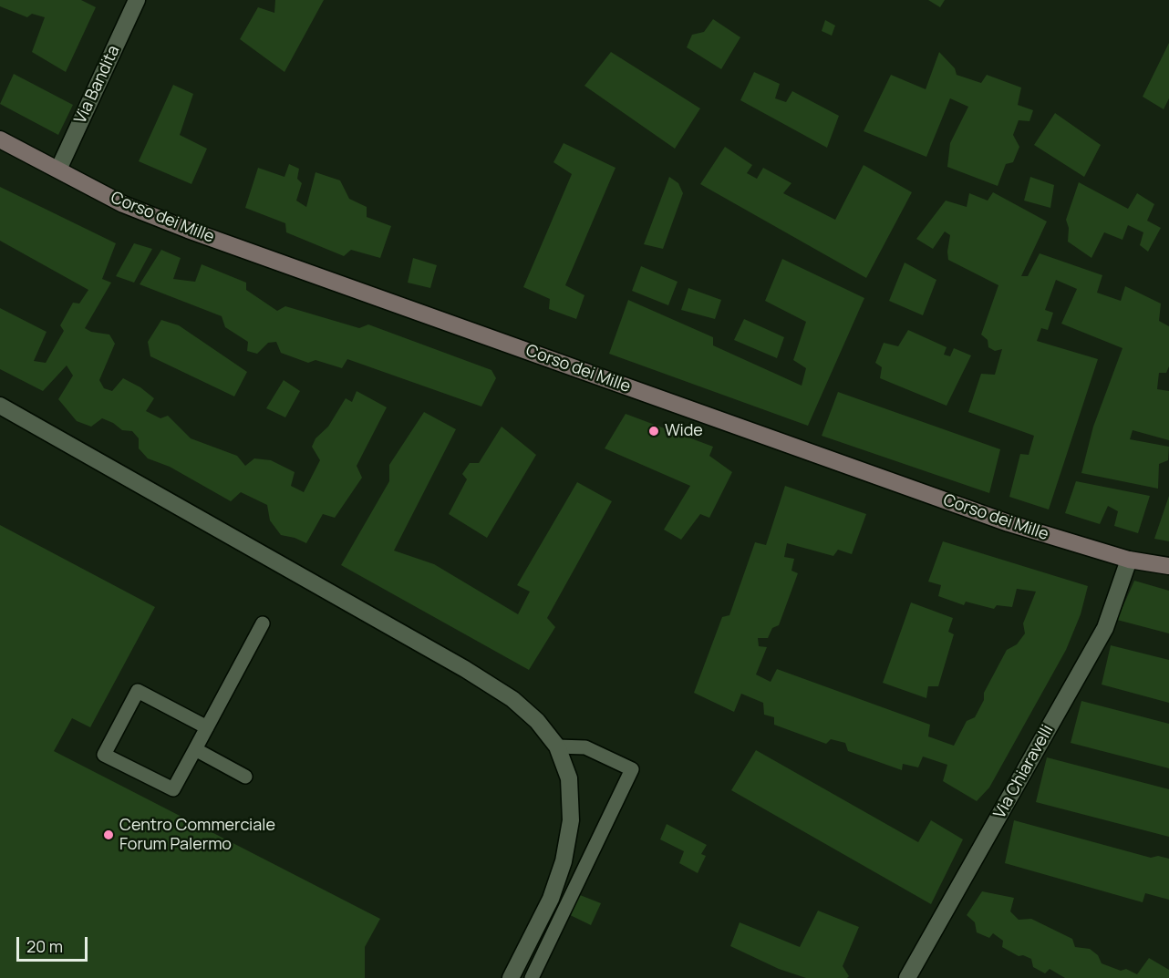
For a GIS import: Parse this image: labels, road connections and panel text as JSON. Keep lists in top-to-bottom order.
{
  "streets": {
    "street": ["Via Bandita", "Corso dei Mille", "Via Chiaravelli"]
  },
  "crossings": [
    ["Via Bandita", "Corso dei Mille"],
    ["Corso dei Mille", "Via Chiaravelli"]
  ],
  "places": ["Wide", "Centro Commerciale Forum Palermo"],
  "scale_bar": "20 m"
}
